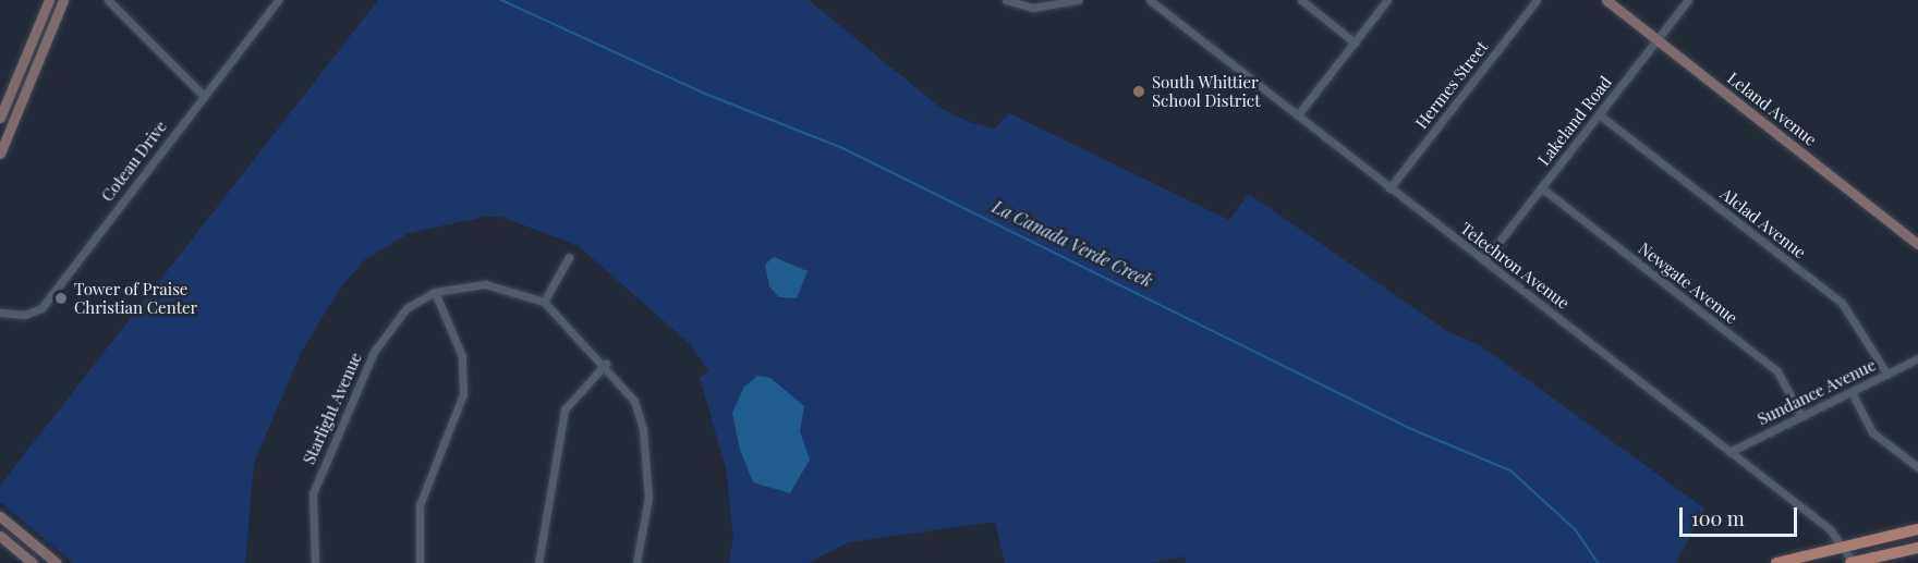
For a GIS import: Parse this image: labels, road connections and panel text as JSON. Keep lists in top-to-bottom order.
{
  "streets": {
    "main road": ["Leland Avenue"],
    "street": [
      "Hermes Street",
      "Lakeland Road",
      "Coteau Drive",
      "Alclad Avenue",
      "Telechron Avenue",
      "Newgate Avenue",
      "Sundance Avenue",
      "Starlight Avenue"
    ]
  },
  "crossings": [
    ["Hermes Street", "Telechron Avenue"],
    ["Leland Avenue", "Lakeland Road"],
    ["Lakeland Road", "Alclad Avenue"],
    ["Lakeland Road", "Telechron Avenue"],
    ["Lakeland Road", "Newgate Avenue"],
    ["Alclad Avenue", "Sundance Avenue"],
    ["Telechron Avenue", "Sundance Avenue"],
    ["Newgate Avenue", "Sundance Avenue"]
  ],
  "water": ["La Canada Verde Creek"],
  "places": ["South Whittier School District", "Tower of Praise Christian Center"],
  "scale_bar": "100 m"
}
